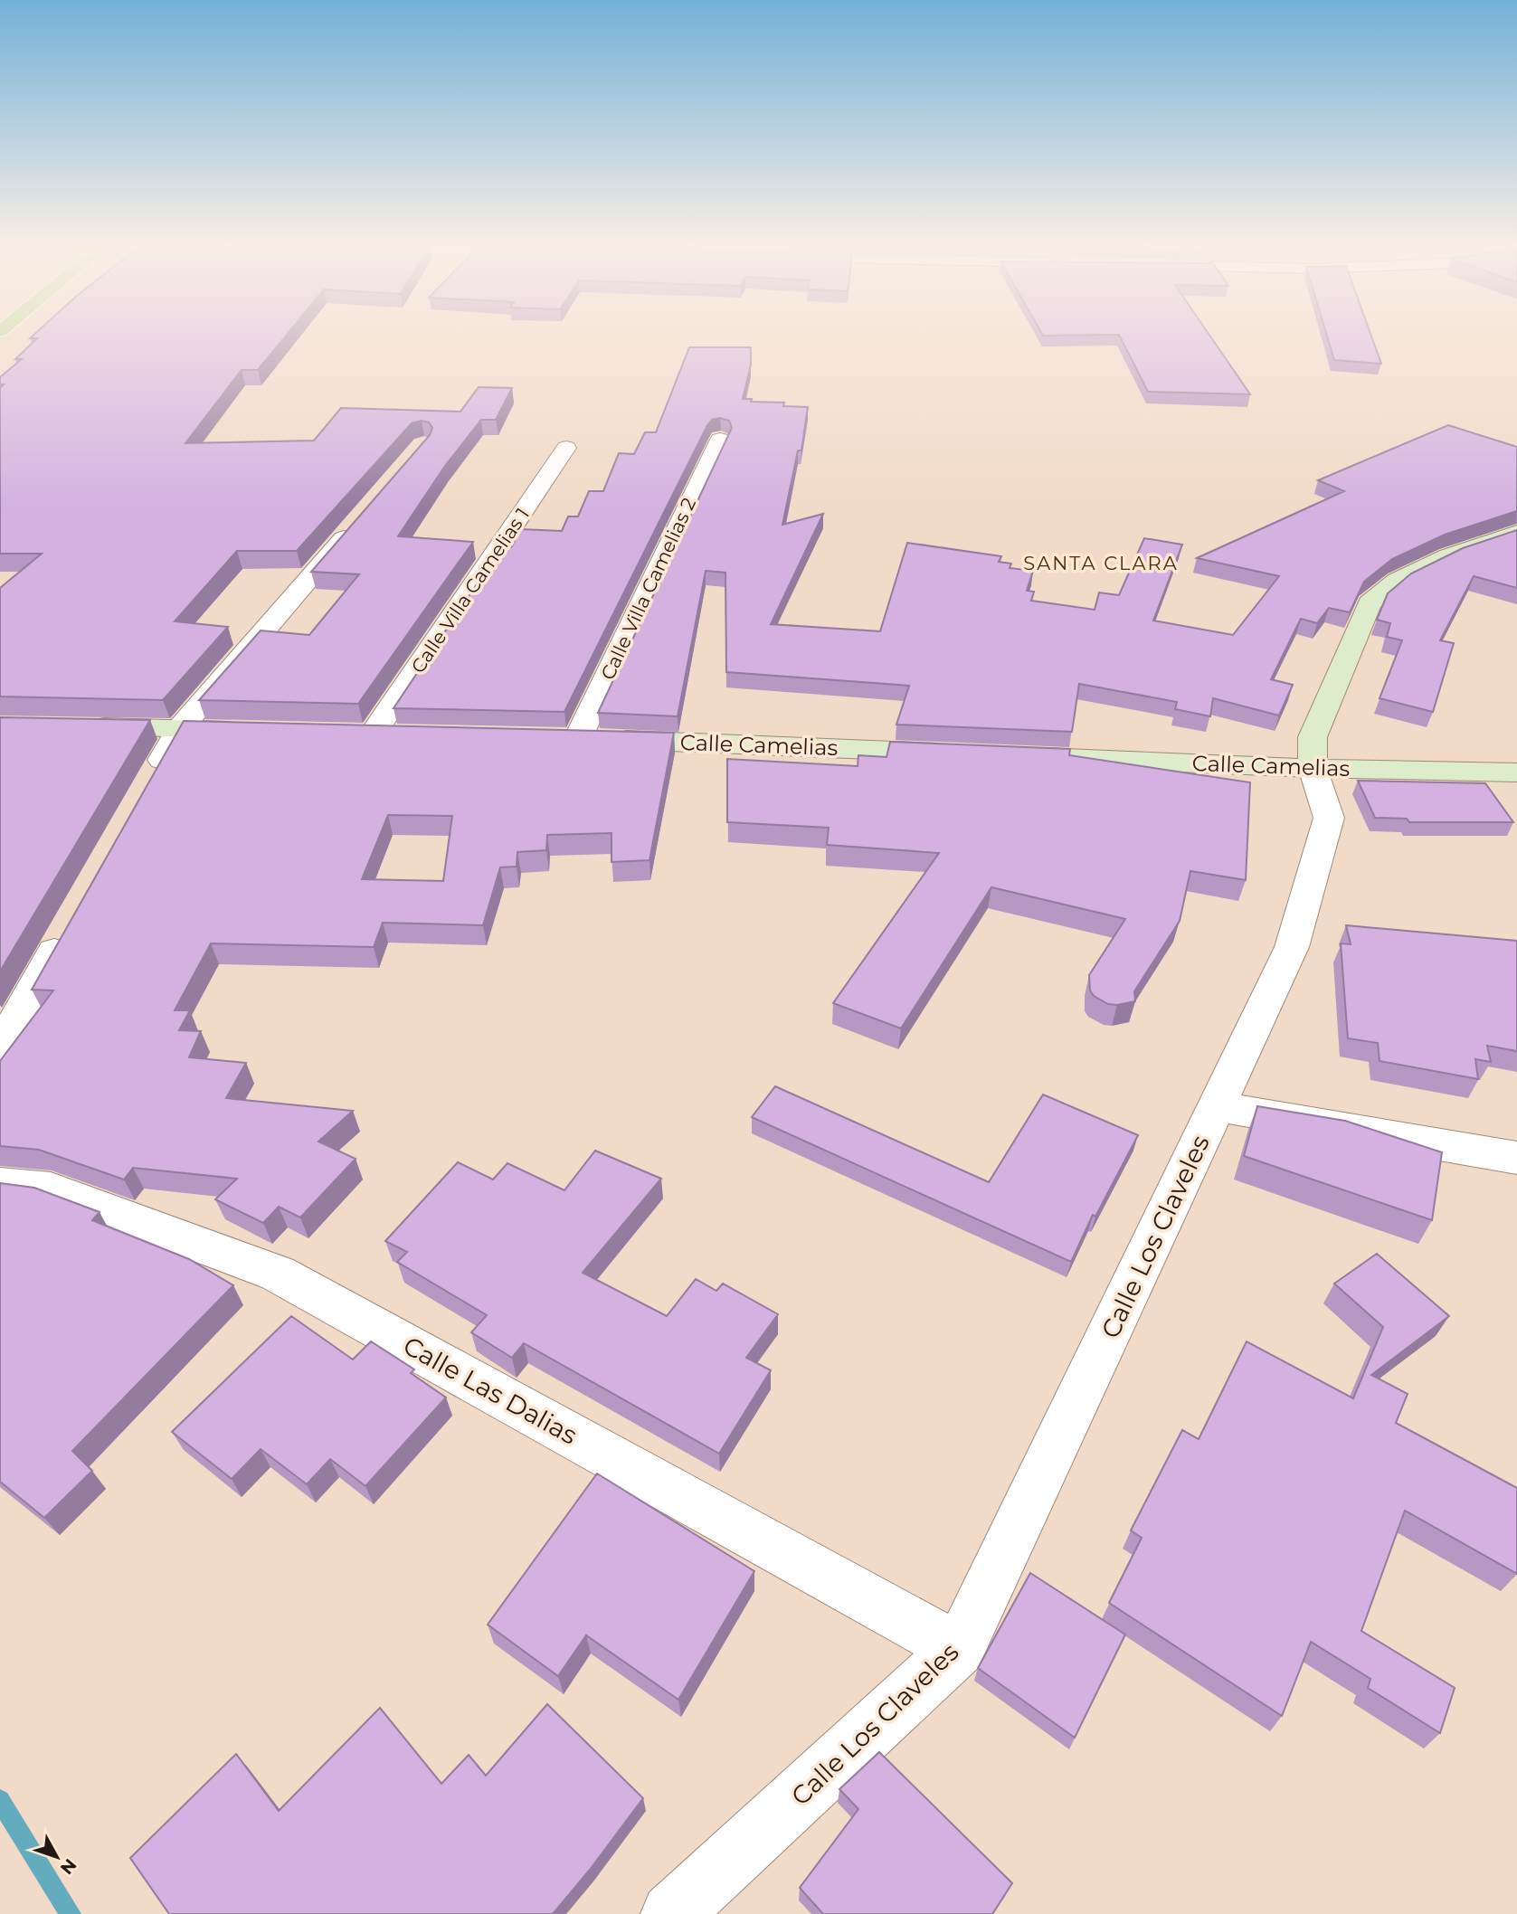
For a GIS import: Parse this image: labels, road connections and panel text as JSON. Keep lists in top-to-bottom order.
{
  "streets": {
    "street": [
      "Calle Villa Camelias 2",
      "Calle Villa Camelias 1",
      "Calle Camelias",
      "Calle Los Claveles",
      "Calle Las Dalias"
    ]
  },
  "crossings": [
    ["Calle Villa Camelias 2", "Calle Camelias"],
    ["Calle Camelias", "Calle Los Claveles"],
    ["Calle Los Claveles", "Calle Las Dalias"]
  ],
  "districts": ["SANTA CLARA"],
  "north": "bottom right"
}
